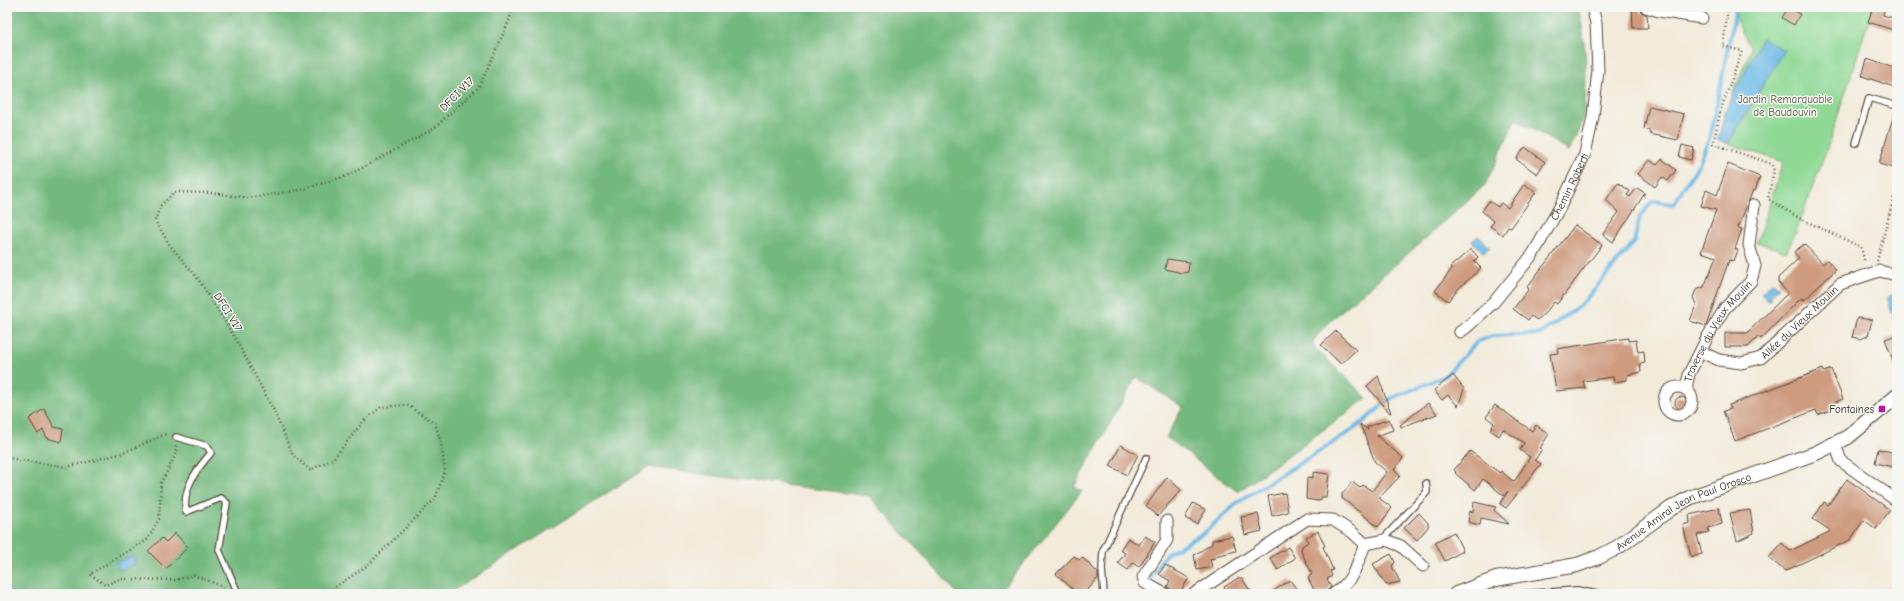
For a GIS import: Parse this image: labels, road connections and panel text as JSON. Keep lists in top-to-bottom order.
{
  "streets": {
    "street": [
      "Chemin Roberti",
      "Allée du Vieux Moulin",
      "Traverse du Vieux Moulin",
      "Avenue Amiral Jean Paul Orosco"
    ],
    "path": ["DFCI V17"]
  },
  "crossings": [
    ["Allée du Vieux Moulin", "Traverse du Vieux Moulin"]
  ],
  "parks": ["Jardin Remarquable de Baudouvin"],
  "places": {
    "transit": ["Fontaines"]
  }
}
